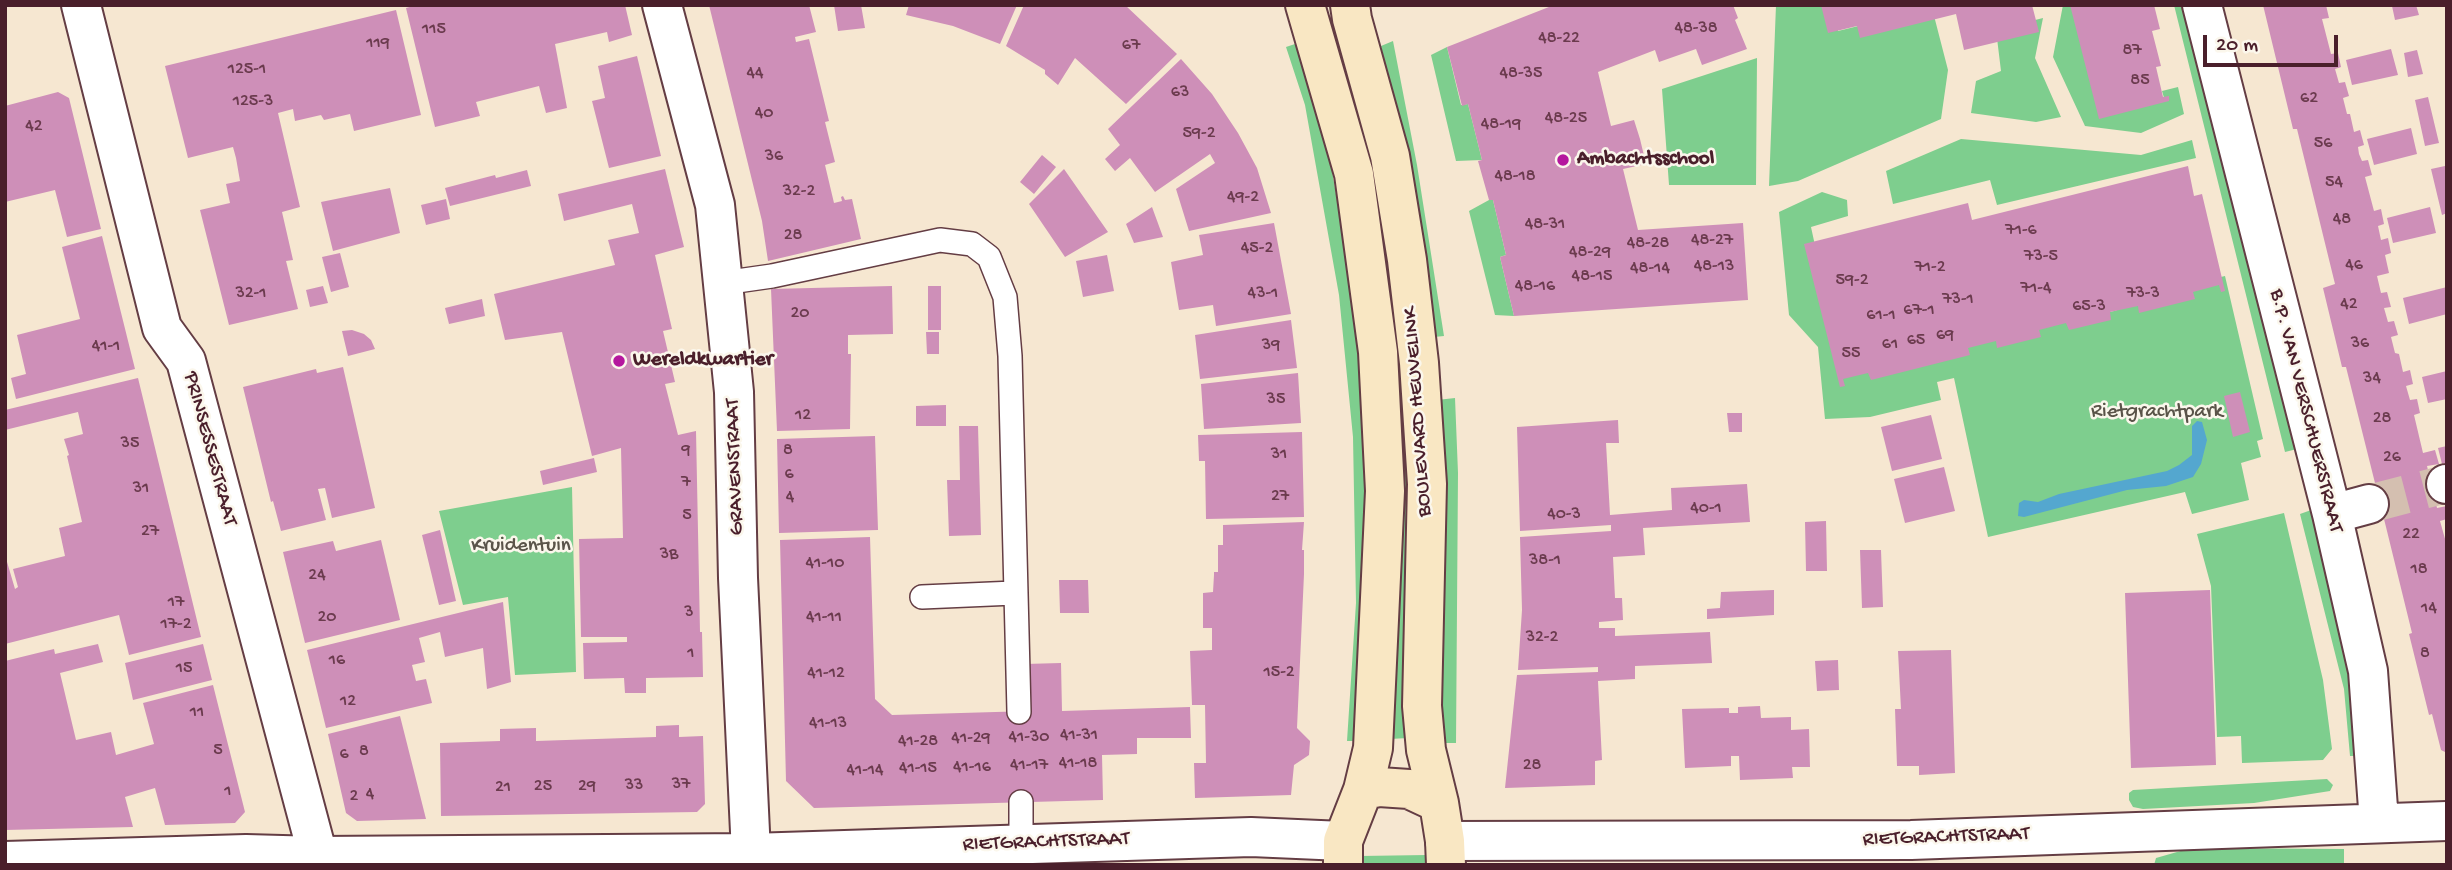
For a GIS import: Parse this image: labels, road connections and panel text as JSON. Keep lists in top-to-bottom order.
{
  "streets": {
    "main road": ["BOULEVARD HEUVELINK"],
    "street": [
      "B.P. VAN VERSCHUERSTRAAT",
      "PRINSESSESTRAAT",
      "GRAVENSTRAAT",
      "RIETGRACHTSTRAAT"
    ]
  },
  "crossings": [
    ["B.P. VAN VERSCHUERSTRAAT", "RIETGRACHTSTRAAT"],
    ["BOULEVARD HEUVELINK", "RIETGRACHTSTRAAT"],
    ["PRINSESSESTRAAT", "RIETGRACHTSTRAAT"],
    ["GRAVENSTRAAT", "RIETGRACHTSTRAAT"]
  ],
  "parks": ["Rietgrachtpark", "Kruidentuin"],
  "places": ["Ambachtsschool", "Wereldkwartier"],
  "house_numbers": [
    "48-38",
    "115",
    "48-22",
    "119",
    "67",
    "87",
    "125-1",
    "44",
    "48-35",
    "85",
    "63",
    "62",
    "125-3",
    "40",
    "48-25",
    "48-19",
    "42",
    "59-2",
    "56",
    "36",
    "48-18",
    "54",
    "32-2",
    "49-2",
    "48",
    "48-31",
    "71-6",
    "28",
    "48-27",
    "48-28",
    "45-2",
    "48-29",
    "73-5",
    "46",
    "48-13",
    "71-2",
    "48-14",
    "48-15",
    "59-2",
    "48-16",
    "71-4",
    "32-1",
    "43-1",
    "73-3",
    "73-1",
    "42",
    "65-3",
    "67-1",
    "20",
    "61-1",
    "69",
    "65",
    "36",
    "61",
    "39",
    "41-1",
    "55",
    "34",
    "35",
    "12",
    "28",
    "35",
    "9",
    "8",
    "31",
    "26",
    "6",
    "7",
    "31",
    "27",
    "4",
    "40-1",
    "40-3",
    "5",
    "27",
    "22",
    "3B",
    "38-1",
    "41-10",
    "18",
    "24",
    "17",
    "14",
    "3",
    "20",
    "41-11",
    "17-2",
    "32-2",
    "1",
    "8",
    "16",
    "15",
    "15-2",
    "41-12",
    "12",
    "11",
    "41-13",
    "41-31",
    "41-30",
    "41-29",
    "41-28",
    "5",
    "8",
    "6",
    "41-18",
    "41-17",
    "28",
    "41-16",
    "41-15",
    "41-14",
    "37",
    "33",
    "25",
    "29",
    "21",
    "1",
    "4",
    "2"
  ],
  "scale_bar": "20 m"
}
